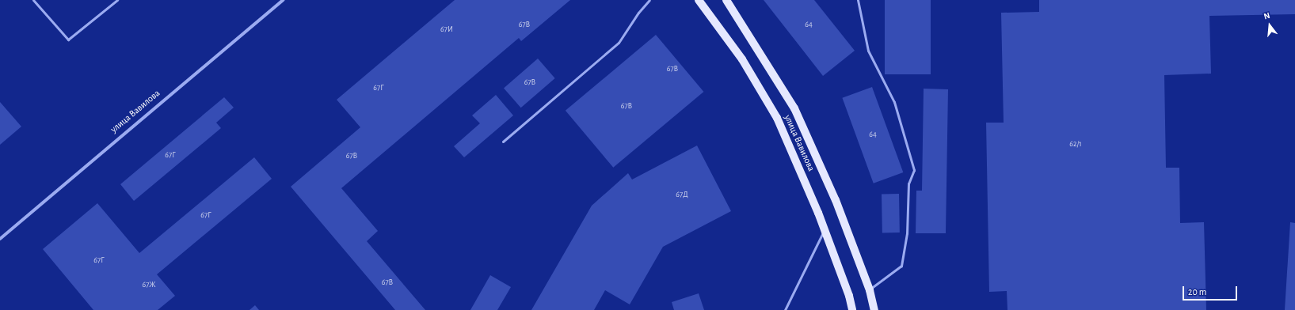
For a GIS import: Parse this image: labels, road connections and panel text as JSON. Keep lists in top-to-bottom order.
{
  "streets": {
    "main road": ["улица Вавилова"]
  },
  "house_numbers": [
    "67В",
    "64",
    "67И",
    "67В",
    "67В",
    "67Г",
    "67В",
    "64",
    "62/1",
    "67Г",
    "67В",
    "67Д",
    "67Г",
    "67Г",
    "67В",
    "67Ж"
  ],
  "scale_bar": "20 m",
  "north": "top"
}
